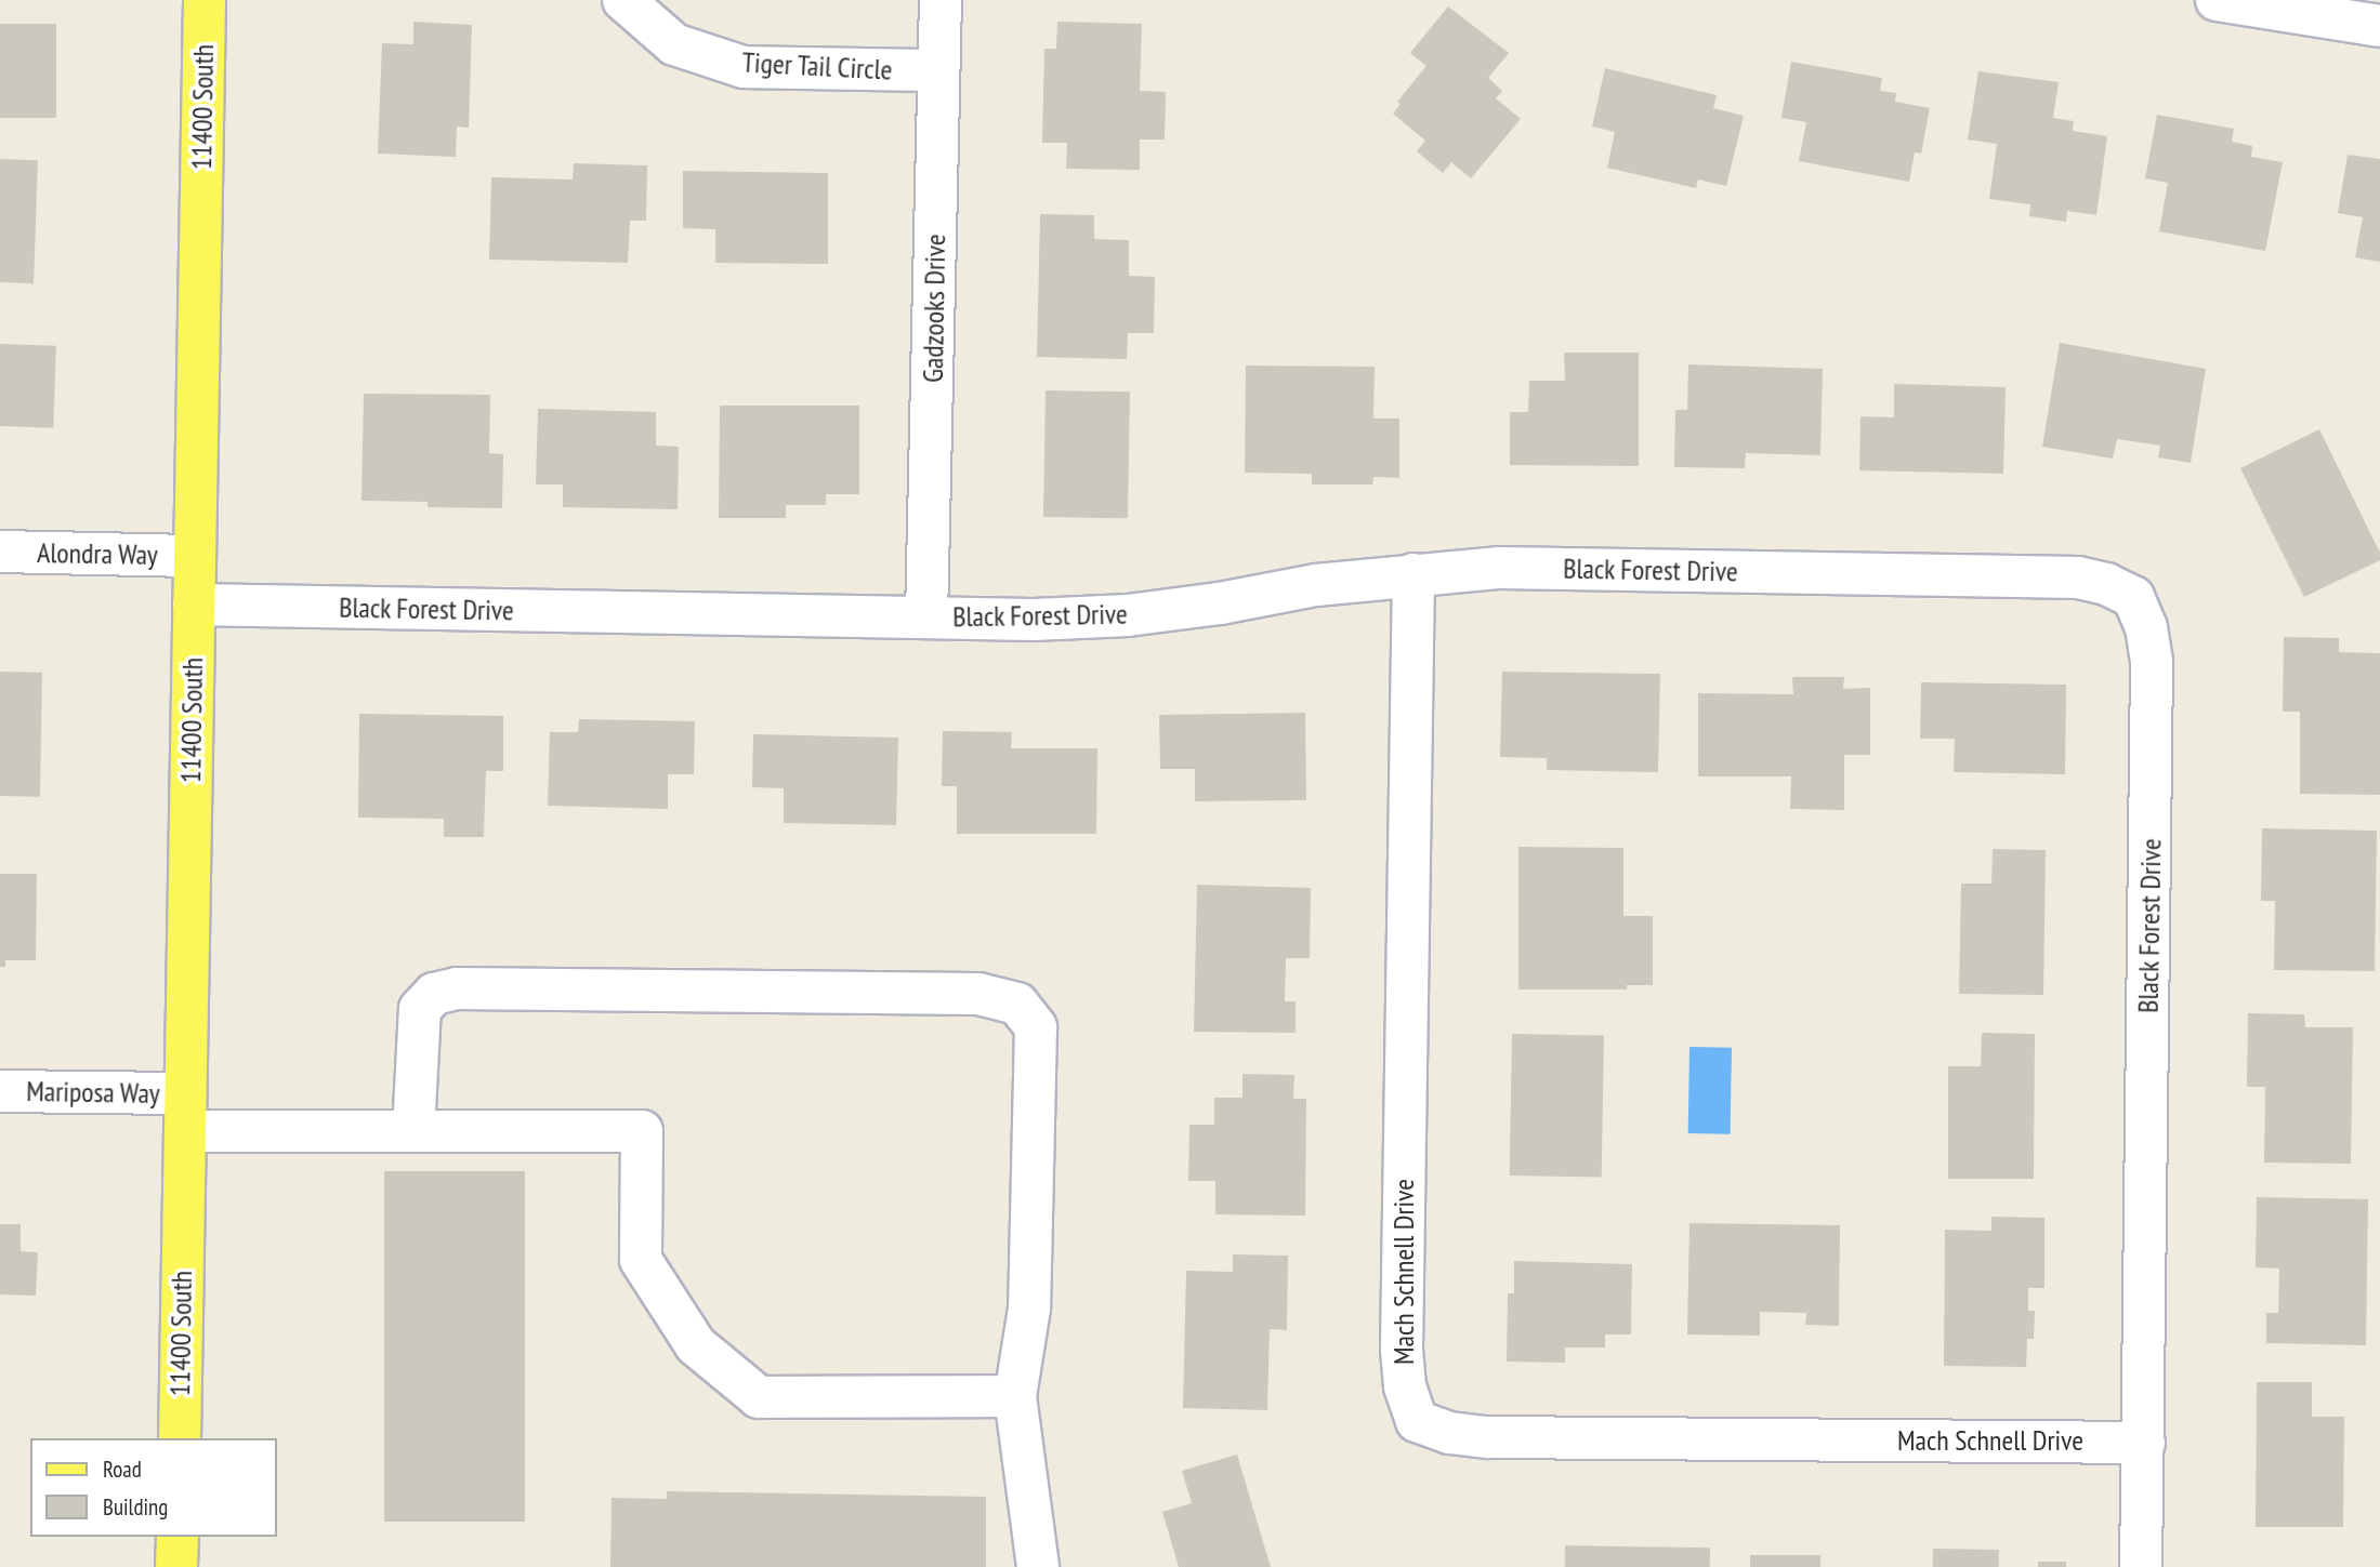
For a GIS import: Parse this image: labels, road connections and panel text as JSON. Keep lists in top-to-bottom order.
{
  "streets": {
    "main road": ["11400 South"],
    "street": [
      "Tiger Tail Circle",
      "Gadzooks Drive",
      "Alondra Way",
      "Black Forest Drive",
      "Mariposa Way",
      "Mach Schnell Drive"
    ]
  },
  "crossings": [
    ["Tiger Tail Circle", "Gadzooks Drive"],
    ["11400 South", "Alondra Way"],
    ["11400 South", "Black Forest Drive"],
    ["11400 South", "Mariposa Way"],
    ["Gadzooks Drive", "Black Forest Drive"],
    ["Black Forest Drive", "Mach Schnell Drive"]
  ],
  "legend": ["Road", "Building"]
}
